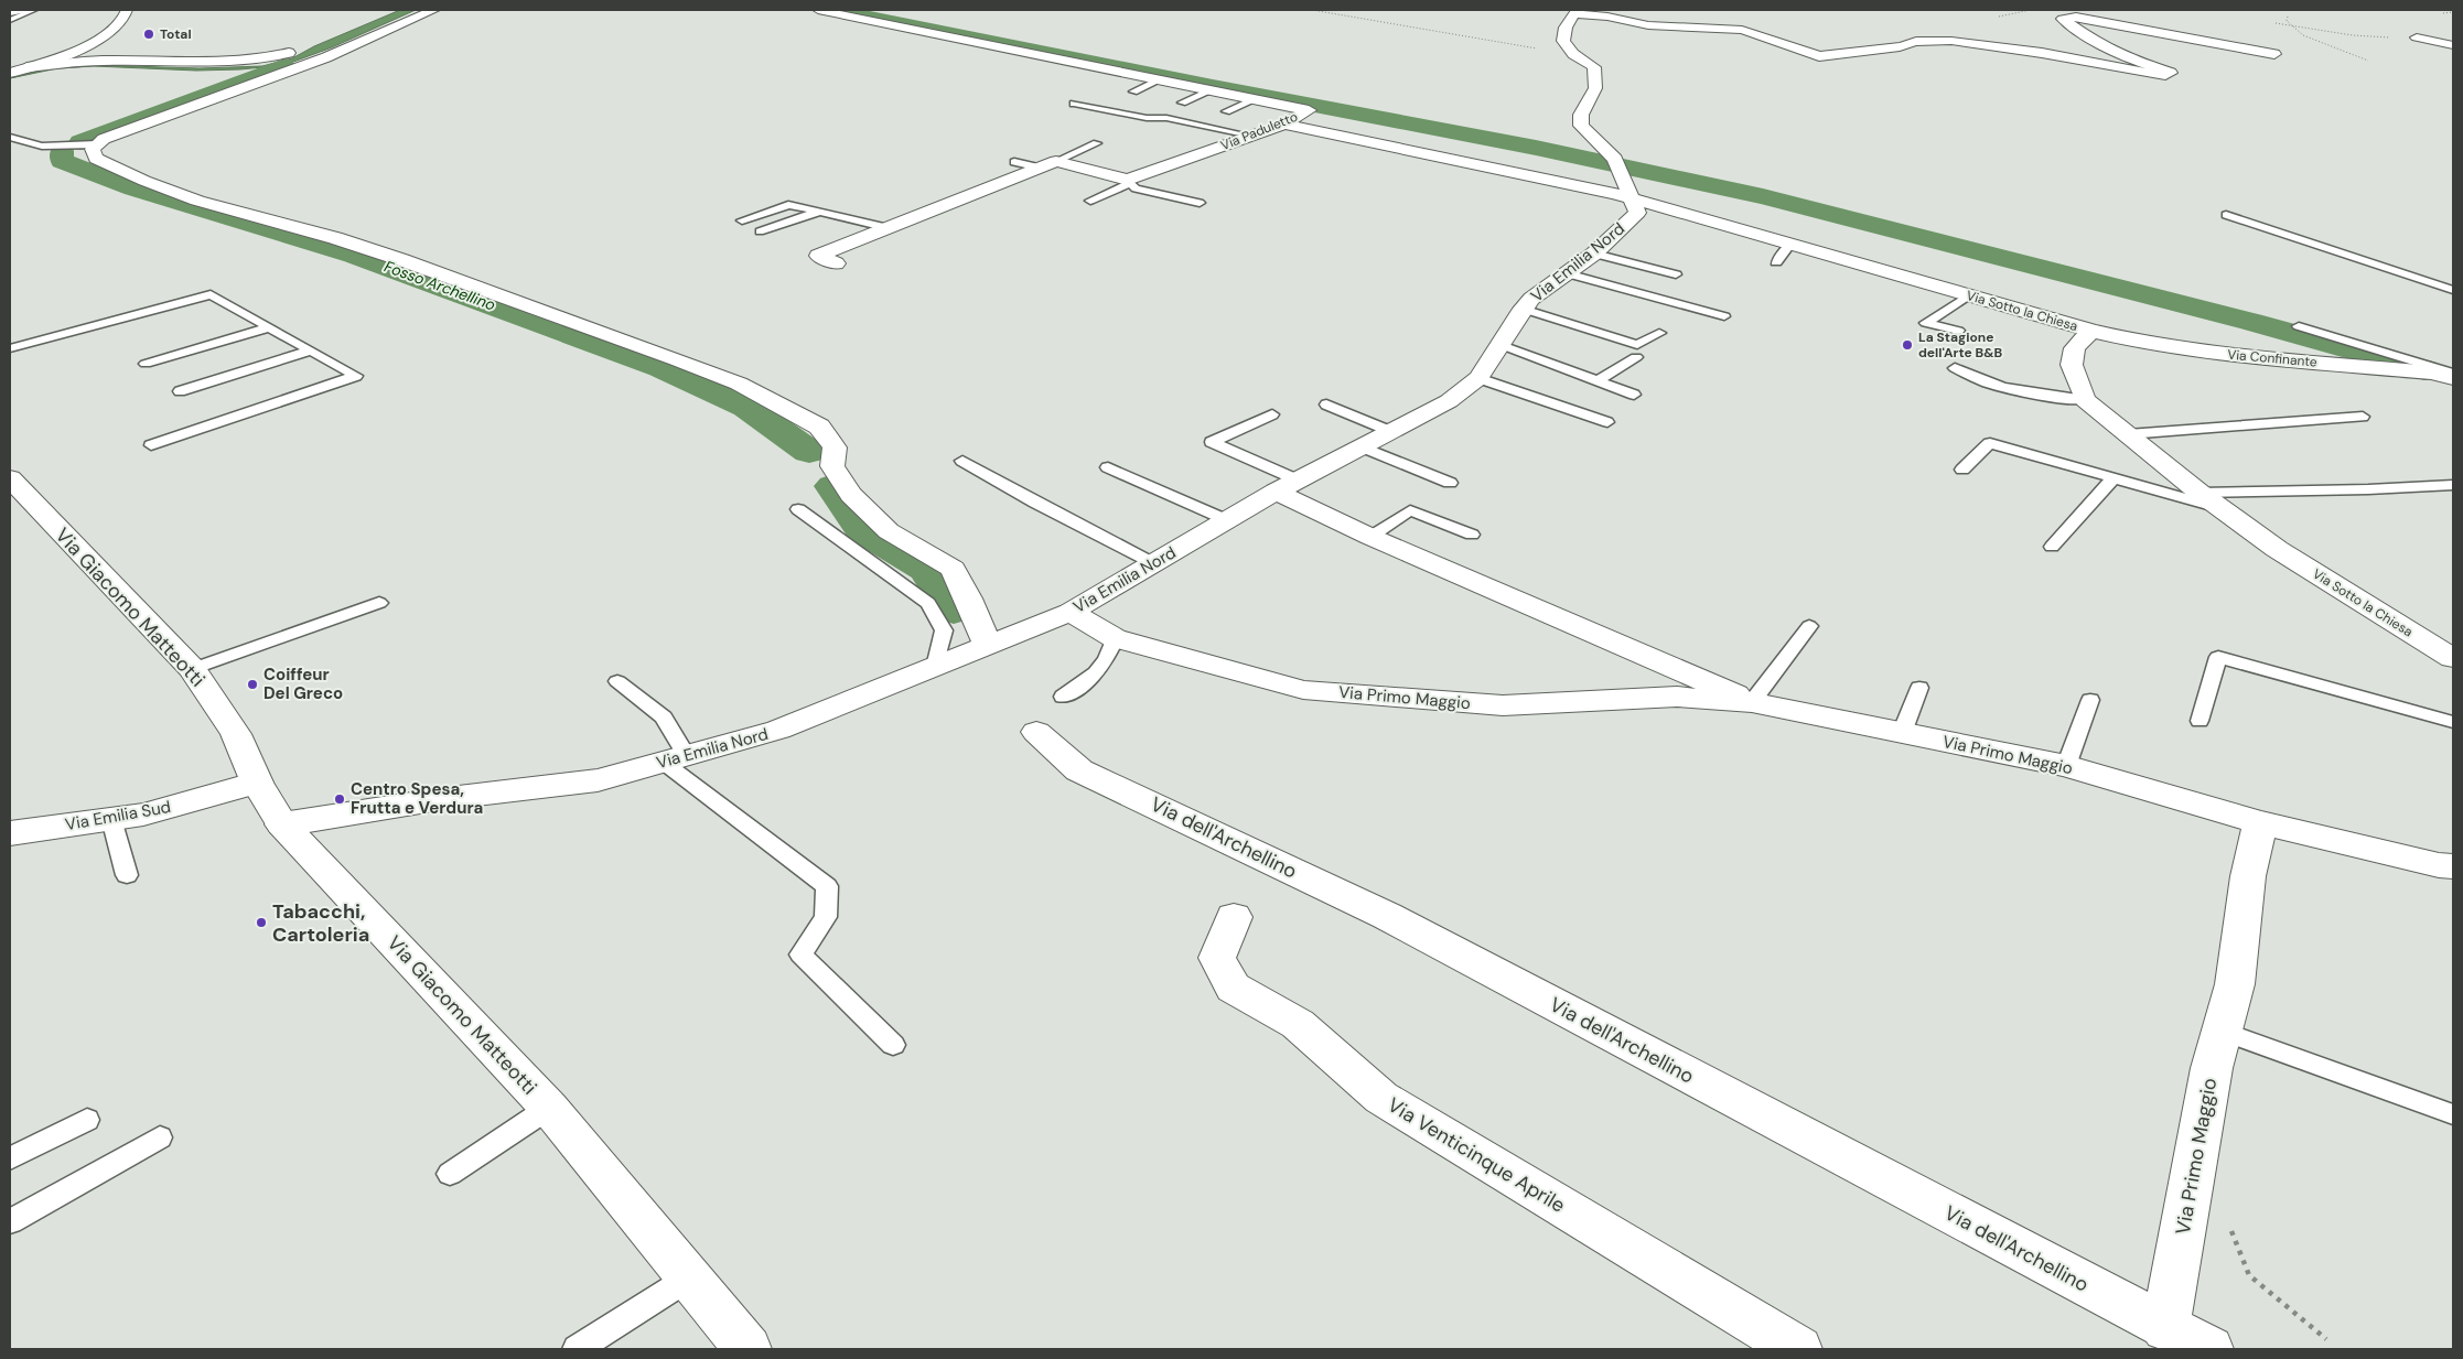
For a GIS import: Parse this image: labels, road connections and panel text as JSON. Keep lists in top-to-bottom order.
{
  "streets": {
    "street": [
      "Via Paduletto",
      "Via Emilia Nord",
      "Via Sotto la Chiesa",
      "Via Confinante",
      "Via Giacomo Matteotti",
      "Via Primo Maggio",
      "Via Emilia Sud",
      "Via dell'Archellino",
      "Via Venticinque Aprile"
    ]
  },
  "crossings": [
    ["Via Paduletto", "Via Sotto la Chiesa"],
    ["Via Emilia Nord", "Via Sotto la Chiesa"],
    ["Via Emilia Nord", "Via Giacomo Matteotti"],
    ["Via Emilia Nord", "Via Primo Maggio"],
    ["Via Sotto la Chiesa", "Via Confinante"],
    ["Via Giacomo Matteotti", "Via Emilia Sud"],
    ["Via Primo Maggio", "Via dell'Archellino"]
  ],
  "water": ["Fosso Archellino"],
  "places": [
    "Total",
    "La Stagione dell'Arte B&B",
    "Coiffeur Del Greco",
    "Centro Spesa, Frutta e Verdura",
    "Tabacchi, Cartoleria"
  ]
}
